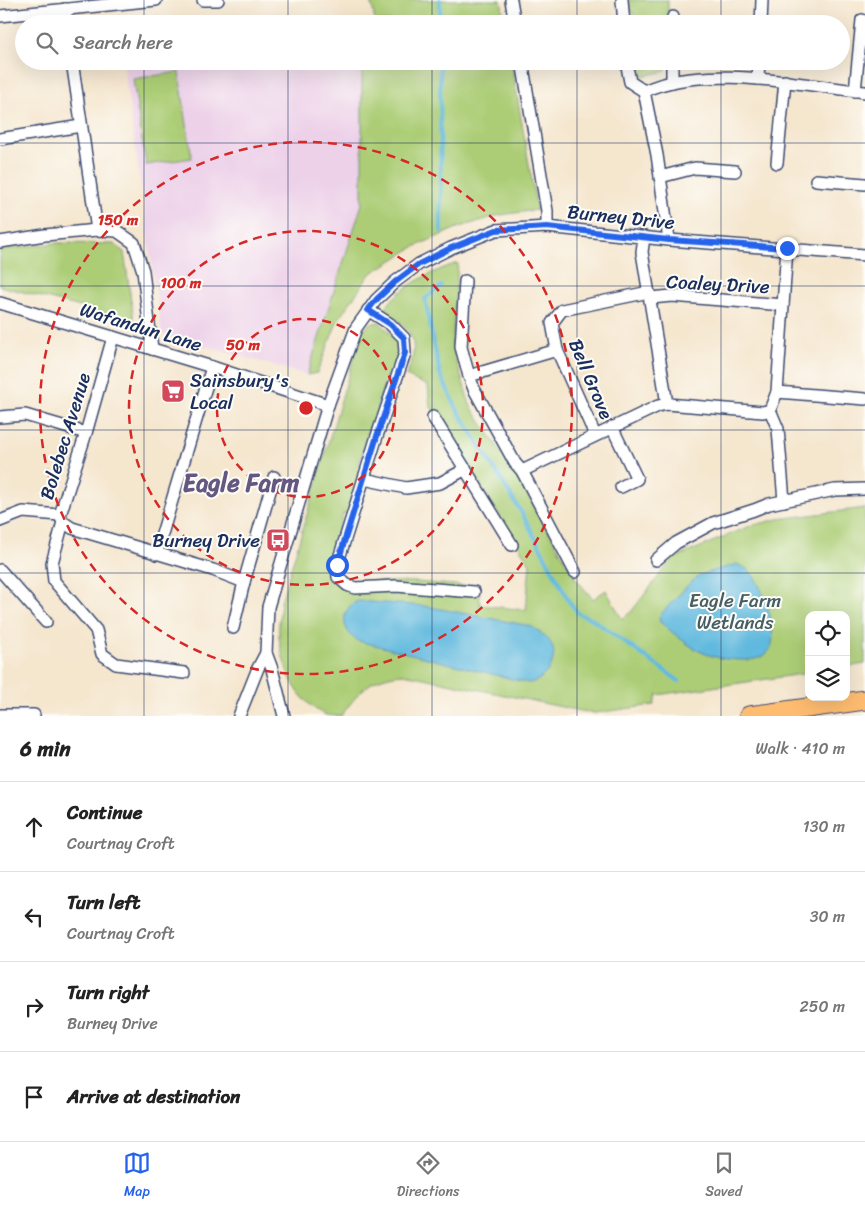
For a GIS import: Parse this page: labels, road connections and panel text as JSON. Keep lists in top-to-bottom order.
{
  "streets": {
    "street": [
      "Burney Drive",
      "Coaley Drive",
      "Wafandun Lane",
      "Bell Grove",
      "Bolebec Avenue"
    ]
  },
  "crossings": [
    ["Burney Drive", "Wafandun Lane"],
    ["Coaley Drive", "Bell Grove"],
    ["Wafandun Lane", "Bolebec Avenue"]
  ],
  "districts": ["Eagle Farm"],
  "parks": ["Eagle Farm Wetlands"],
  "places": {
    "supermarket": ["Sainsbury's Local"],
    "bus stop": ["Burney Drive"]
  },
  "page": {
    "search": "Search here",
    "heading": ["6 min", "Walk · 410 m"],
    "list": [
      ["Continue", "Courtnay Croft", "130 m"],
      ["Turn left", "Courtnay Croft", "30 m"],
      ["Turn right", "Burney Drive", "250 m"],
      "Arrive at destination"
    ],
    "nav": ["Map", "Directions", "Saved"]
  },
  "rings": ["150 m", "100 m", "50 m"]
}
